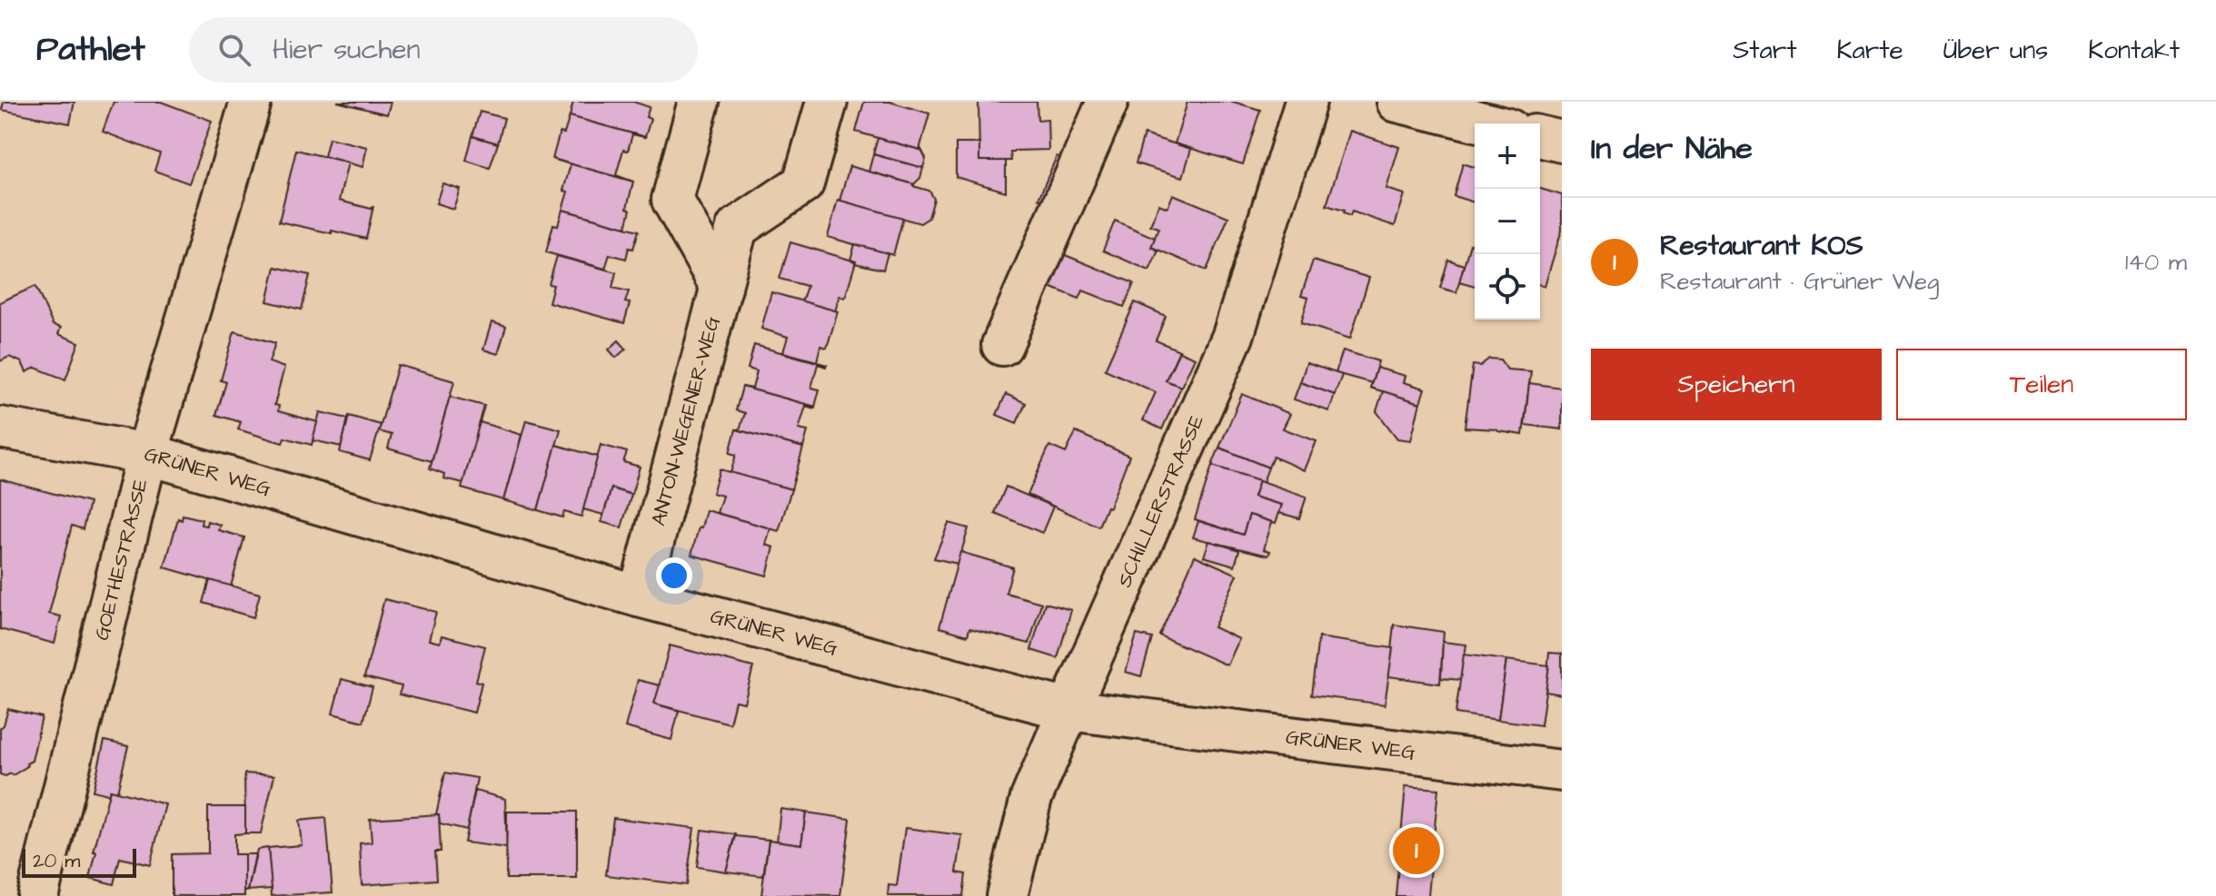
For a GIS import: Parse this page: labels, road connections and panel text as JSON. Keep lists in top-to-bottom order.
{
  "streets": {
    "street": [
      "ANTON-WEGENER-WEG",
      "GRÜNER WEG",
      "SCHILLERSTRASSE",
      "GOETHESTRASSE"
    ]
  },
  "crossings": [
    ["ANTON-WEGENER-WEG", "GRÜNER WEG"],
    ["GRÜNER WEG", "SCHILLERSTRASSE"],
    ["GRÜNER WEG", "GOETHESTRASSE"]
  ],
  "scale_bar": "20 m",
  "page": {
    "header": "Pathlet",
    "search": "Hier suchen",
    "nav": [
      "Start",
      "Karte",
      "Über uns",
      "Kontakt"
    ],
    "heading": "In der Nähe",
    "map_buttons": ["+", "−"],
    "list": [
      {
        "mark": "1",
        "name": "Restaurant KOS",
        "note": "Restaurant · Grüner Weg",
        "value": "140 m"
      }
    ],
    "buttons": ["Speichern", "Teilen"],
    "pins": "1",
    "scale": "20 m"
  }
}
